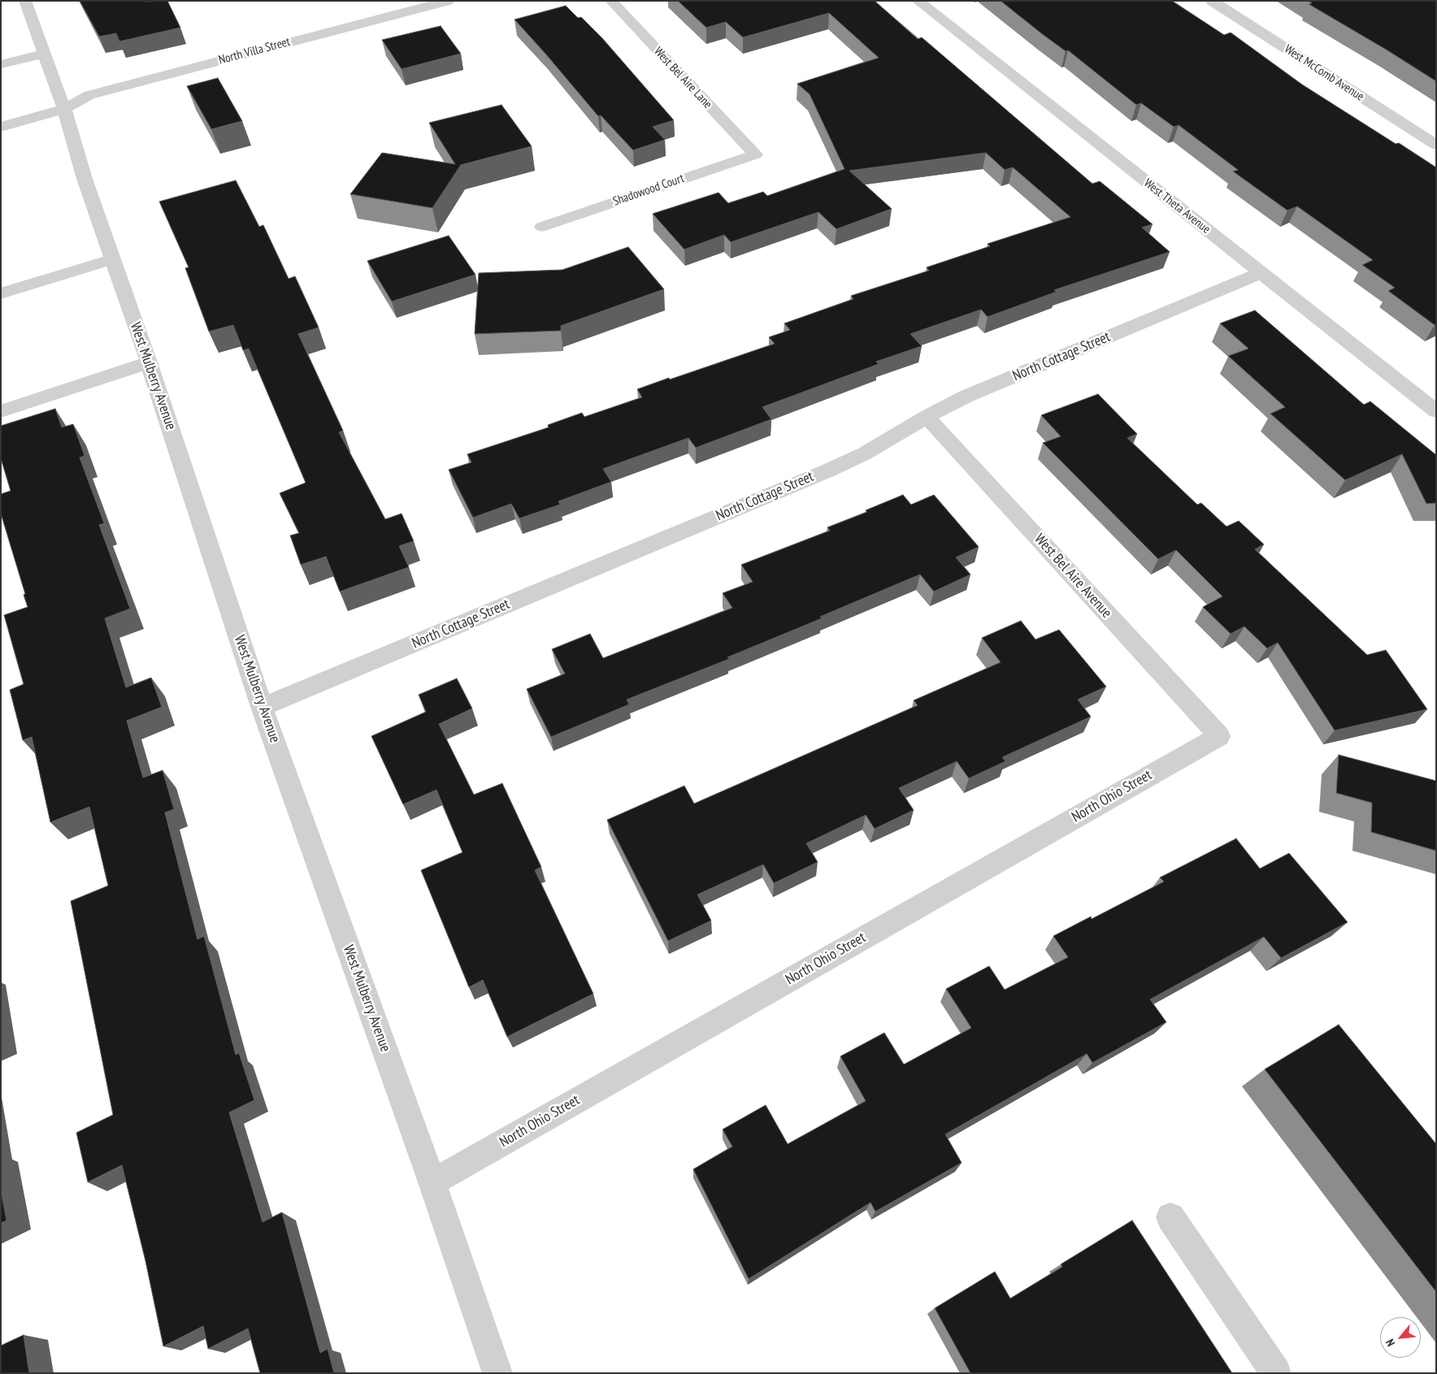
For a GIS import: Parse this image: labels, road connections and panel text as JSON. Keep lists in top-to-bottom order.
{
  "streets": {
    "street": [
      "North Villa Street",
      "West McComb Avenue",
      "West Bel Aire Lane",
      "Shadowood Court",
      "West Theta Avenue",
      "North Cottage Street",
      "West Mulberry Avenue",
      "West Bel Aire Avenue",
      "North Ohio Street"
    ]
  },
  "crossings": [
    ["North Villa Street", "West Mulberry Avenue"],
    ["West Bel Aire Lane", "Shadowood Court"],
    ["West Theta Avenue", "North Cottage Street"],
    ["North Cottage Street", "West Mulberry Avenue"],
    ["North Cottage Street", "West Bel Aire Avenue"],
    ["West Mulberry Avenue", "North Ohio Street"],
    ["West Bel Aire Avenue", "North Ohio Street"]
  ],
  "north": "bottom left"
}
